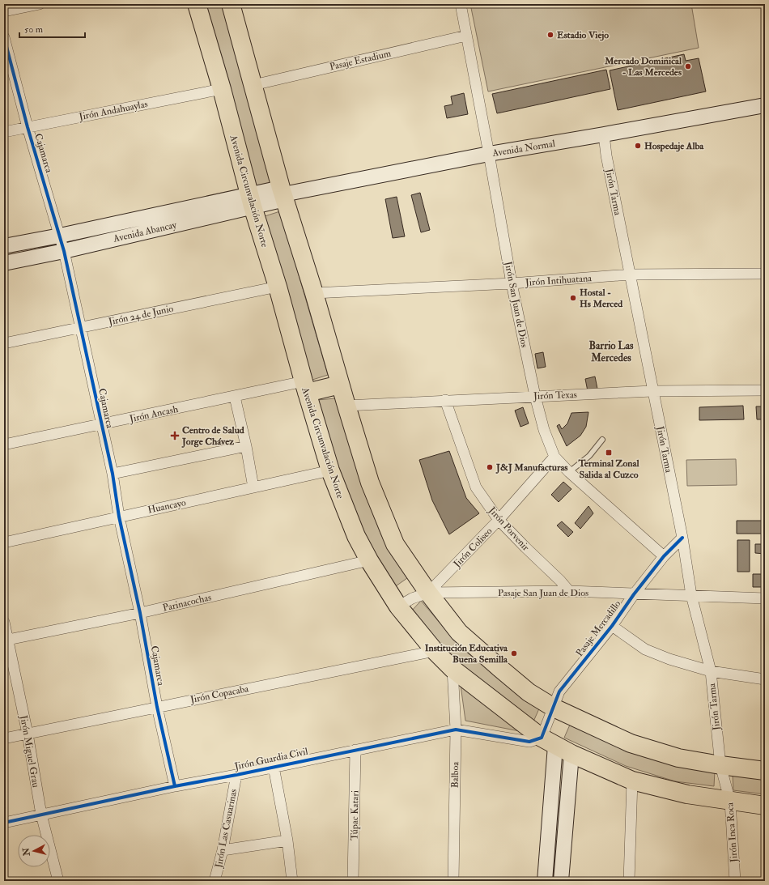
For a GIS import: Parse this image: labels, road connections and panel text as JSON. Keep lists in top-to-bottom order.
{
  "streets": {
    "highway": ["Avenida Circunvalación Norte"],
    "street": [
      "Pasaje Estadium",
      "Jirón Andahuaylas",
      "Avenida Normal",
      "Cajamarca",
      "Jirón Tarma",
      "Avenida Abancay",
      "Jirón Intihuatana",
      "Jirón San Juan de Dios",
      "Jirón 24 de Junio",
      "Jirón Texas",
      "Jirón Ancash",
      "Huancayo",
      "Jirón Porvenir",
      "Jirón Coliseo",
      "Pasaje San Juan de Dios",
      "Parinacochas",
      "Pasaje Mercadillo",
      "Jirón Copacaba",
      "Jirón Miguel Grau",
      "Jirón Guardia Civil",
      "Balboa",
      "Túpac Katari",
      "Jirón Las Casuarinas",
      "Jirón Inca Roca"
    ]
  },
  "crossings": [
    ["Pasaje Estadium", "Jirón San Juan de Dios"],
    ["Jirón Andahuaylas", "Cajamarca"],
    ["Jirón Andahuaylas", "Avenida Circunvalación Norte"],
    ["Avenida Normal", "Jirón Tarma"],
    ["Avenida Normal", "Avenida Abancay"],
    ["Avenida Normal", "Jirón San Juan de Dios"],
    ["Cajamarca", "Avenida Abancay"],
    ["Cajamarca", "Jirón 24 de Junio"],
    ["Cajamarca", "Jirón Ancash"],
    ["Cajamarca", "Huancayo"],
    ["Cajamarca", "Parinacochas"],
    ["Cajamarca", "Jirón Copacaba"],
    ["Cajamarca", "Jirón Guardia Civil"],
    ["Avenida Circunvalación Norte", "Avenida Abancay"],
    ["Avenida Circunvalación Norte", "Jirón 24 de Junio"],
    ["Avenida Circunvalación Norte", "Jirón Ancash"],
    ["Avenida Circunvalación Norte", "Huancayo"],
    ["Avenida Circunvalación Norte", "Pasaje San Juan de Dios"],
    ["Avenida Circunvalación Norte", "Parinacochas"],
    ["Avenida Circunvalación Norte", "Pasaje Mercadillo"],
    ["Avenida Circunvalación Norte", "Jirón Copacaba"],
    ["Avenida Circunvalación Norte", "Jirón Guardia Civil"],
    ["Avenida Circunvalación Norte", "Balboa"],
    ["Avenida Circunvalación Norte", "Jirón Inca Roca"],
    ["Jirón Tarma", "Jirón Intihuatana"],
    ["Jirón Tarma", "Jirón Texas"],
    ["Jirón Tarma", "Pasaje San Juan de Dios"],
    ["Jirón Tarma", "Pasaje Mercadillo"],
    ["Jirón Tarma", "Jirón Inca Roca"],
    ["Jirón Intihuatana", "Jirón San Juan de Dios"],
    ["Jirón San Juan de Dios", "Jirón Texas"],
    ["Jirón San Juan de Dios", "Jirón Coliseo"],
    ["Jirón San Juan de Dios", "Pasaje Mercadillo"],
    ["Jirón Texas", "Jirón Porvenir"],
    ["Jirón Porvenir", "Jirón Coliseo"],
    ["Jirón Porvenir", "Pasaje San Juan de Dios"],
    ["Jirón Coliseo", "Pasaje San Juan de Dios"],
    ["Pasaje San Juan de Dios", "Pasaje Mercadillo"],
    ["Parinacochas", "Jirón Miguel Grau"],
    ["Pasaje Mercadillo", "Jirón Guardia Civil"],
    ["Jirón Copacaba", "Jirón Miguel Grau"],
    ["Jirón Miguel Grau", "Jirón Guardia Civil"],
    ["Jirón Guardia Civil", "Balboa"],
    ["Jirón Guardia Civil", "Túpac Katari"],
    ["Jirón Guardia Civil", "Jirón Las Casuarinas"]
  ],
  "districts": ["Barrio Las Mercedes"],
  "places": {
    "other": [
      "Estadio Viejo",
      "Mercado Dominical - Las Mercedes",
      "Hospedaje Alba",
      "Hostal - Hs Merced",
      "J&J Manufacturas",
      "Institución Educativa Buena Semilla"
    ],
    "health": ["Centro de Salud Jorge Chávez"],
    "transit": ["Terminal Zonal Salida al Cuzco"]
  },
  "scale_bar": "50 m",
  "north": "left"
}
